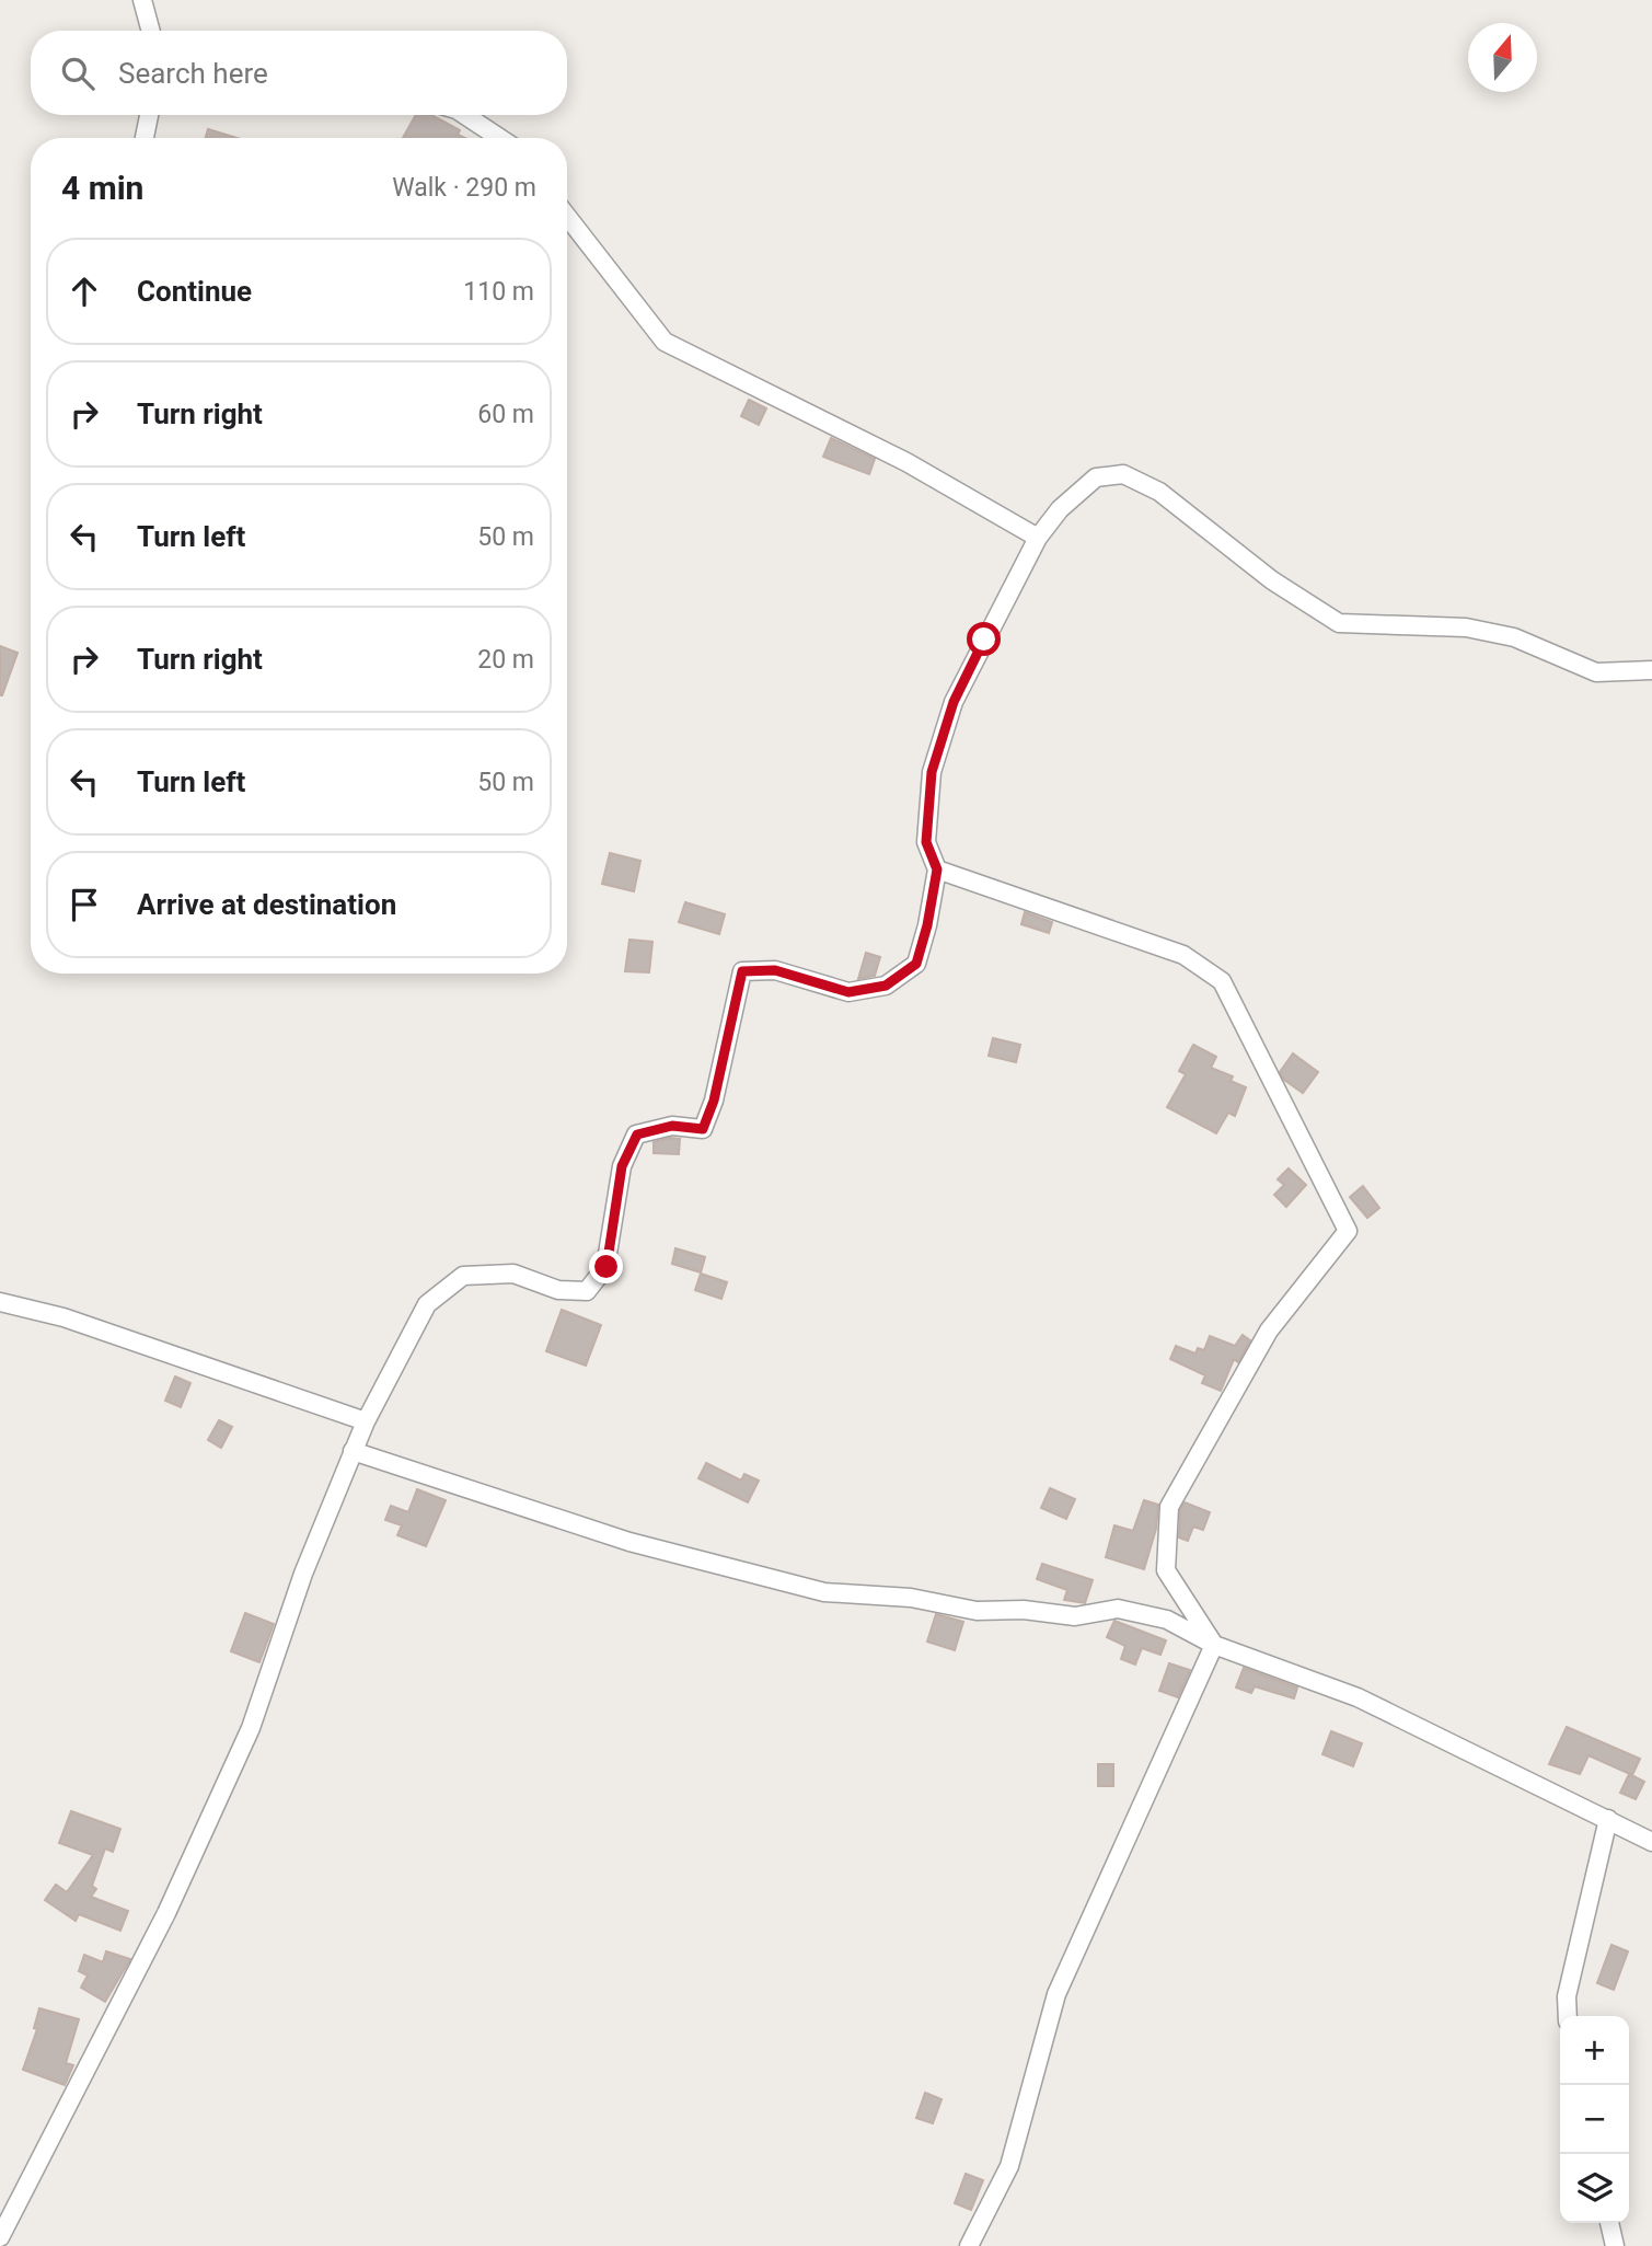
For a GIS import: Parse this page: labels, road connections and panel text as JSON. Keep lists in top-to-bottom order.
{
  "north": "top",
  "page": {
    "search": "Search here",
    "heading": ["4 min", "Walk · 290 m"],
    "list": [
      ["Continue", "110 m"],
      ["Turn right", "60 m"],
      ["Turn left", "50 m"],
      ["Turn right", "20 m"],
      ["Turn left", "50 m"],
      "Arrive at destination"
    ],
    "map_buttons": ["+", "−"]
  }
}
